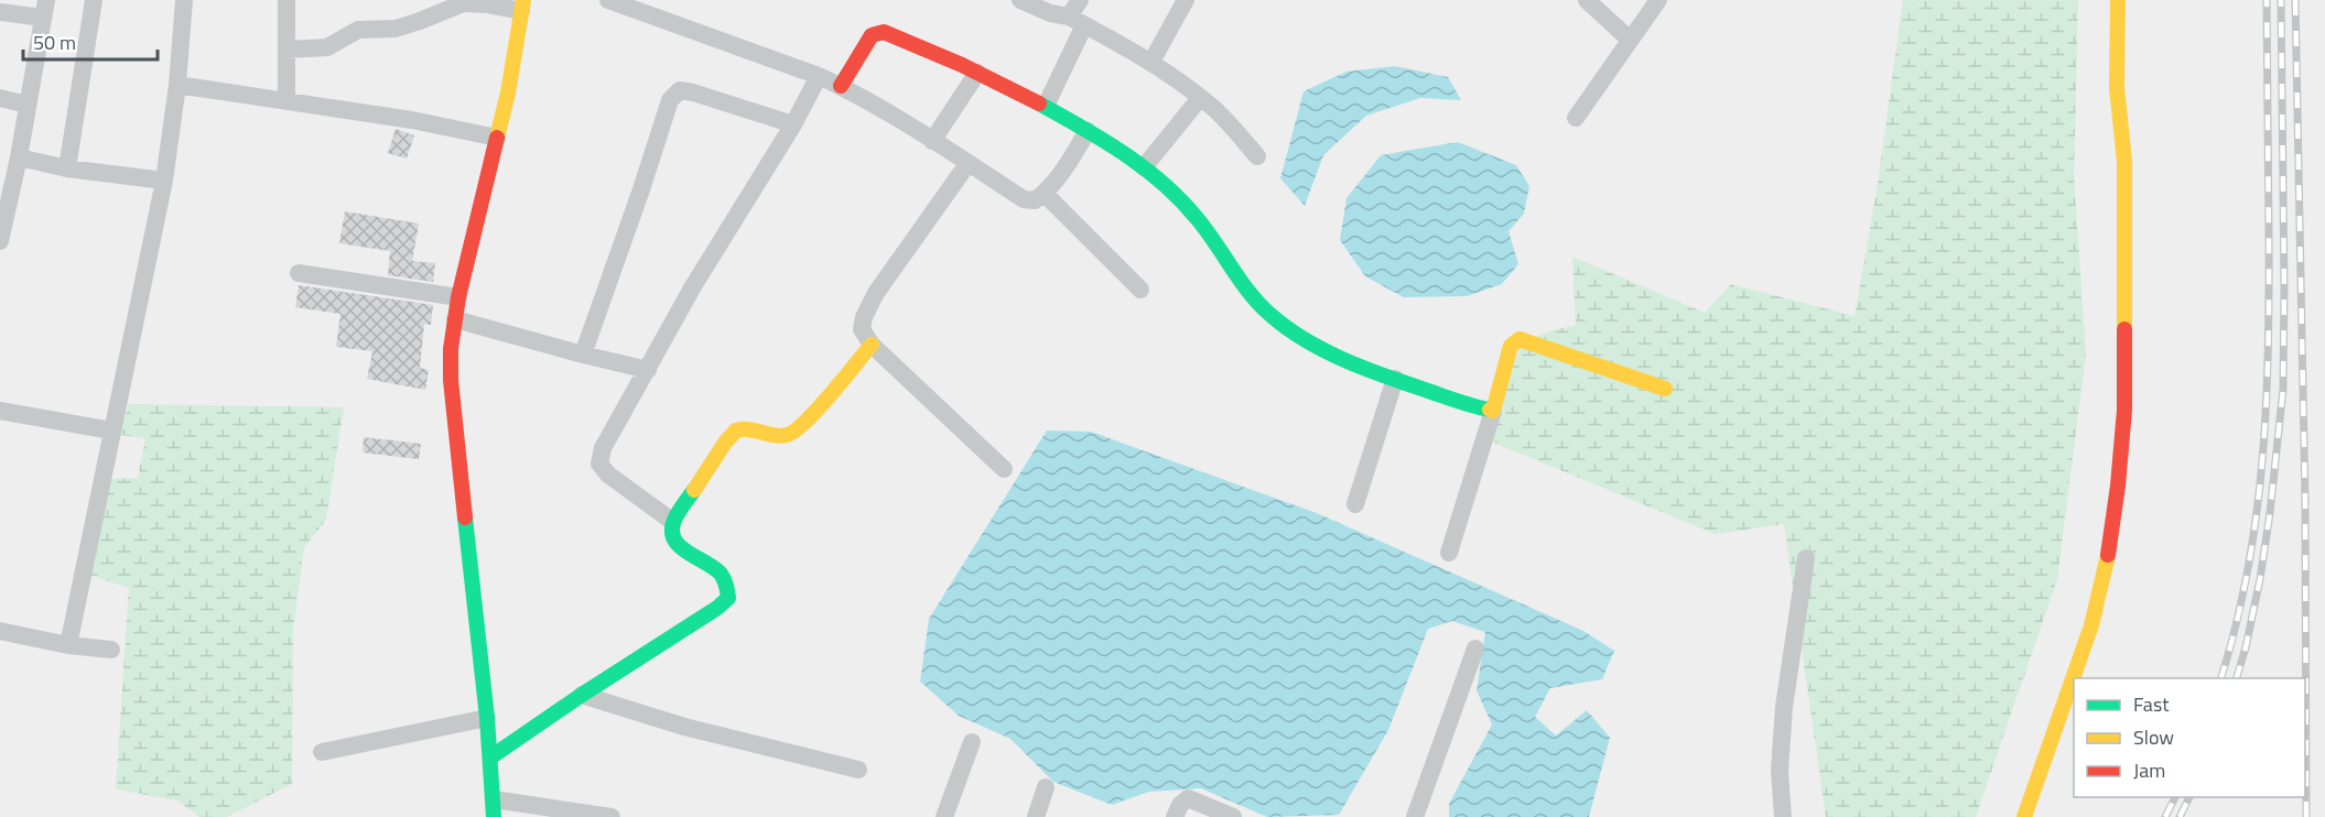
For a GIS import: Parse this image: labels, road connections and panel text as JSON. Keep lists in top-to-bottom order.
{
  "legend": ["Fast", "Slow", "Jam"],
  "scale_bar": "50 m"
}
